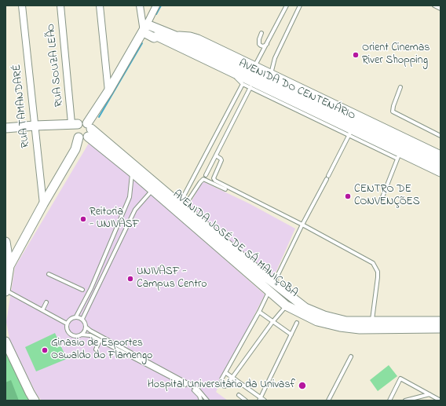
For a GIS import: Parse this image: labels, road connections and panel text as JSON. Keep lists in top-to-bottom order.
{
  "streets": {
    "main road": ["AVENIDA DO CENTENÁRIO", "AVENIDA JOSÉ DE SÁ MANIÇOBA"],
    "street": ["RUA SOUZA LEÃO", "RUA TAMANDARÉ"]
  },
  "crossings": [
    ["RUA SOUZA LEÃO", "AVENIDA JOSÉ DE SÁ MANIÇOBA"]
  ],
  "places": [
    "Orient Cinemas River Shopping",
    "CENTRO DE CONVENÇÕES",
    "Reitoria - UNIVASF",
    "UNIVASF - Campus Centro",
    "Ginasio de Esportes Oswaldo do Flamengo",
    "Hospital Universitário da Univasf"
  ]
}
